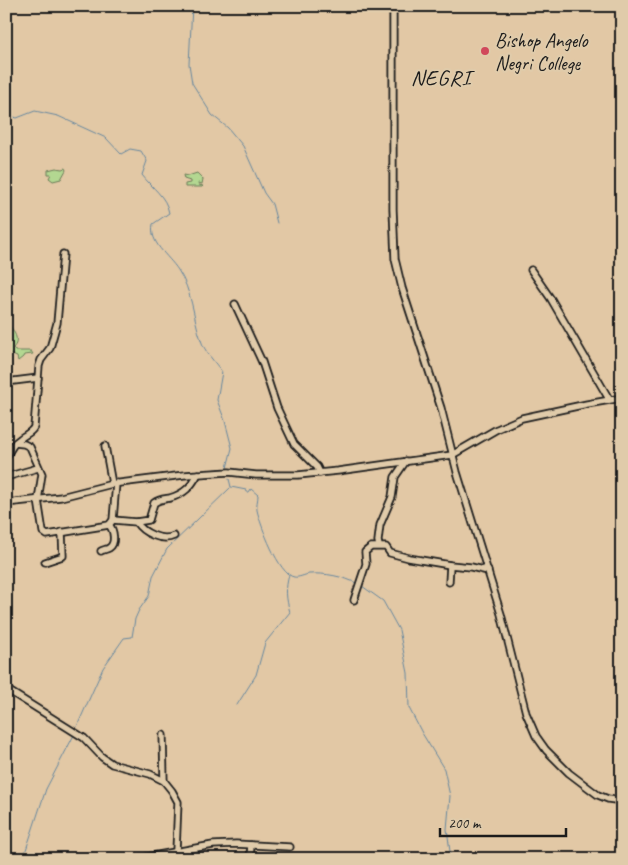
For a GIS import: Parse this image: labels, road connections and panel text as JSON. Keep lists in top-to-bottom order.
{
  "districts": ["NEGRI"],
  "places": ["Bishop Angelo Negri College"],
  "scale_bar": "200 m"
}
